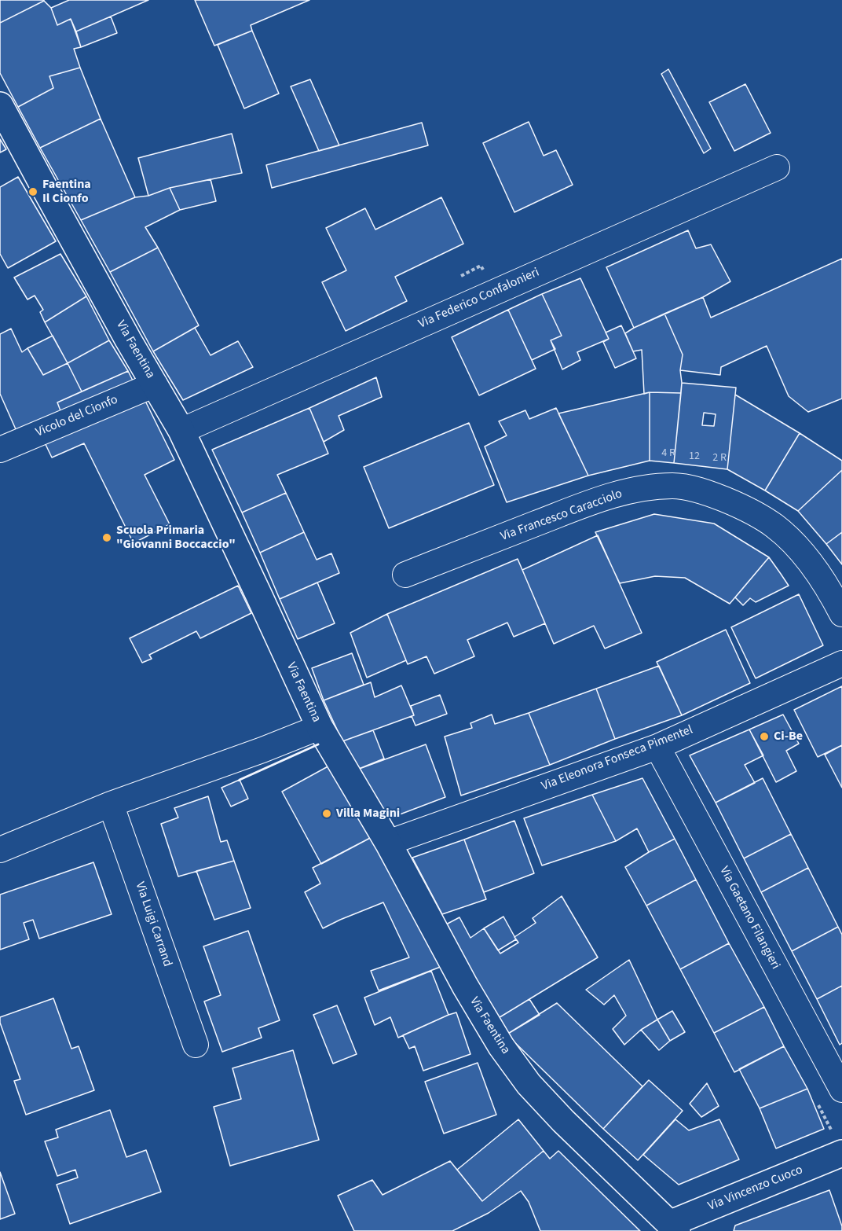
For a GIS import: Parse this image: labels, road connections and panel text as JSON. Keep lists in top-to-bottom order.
{
  "streets": {
    "street": [
      "Via Federico Confalonieri",
      "Via Faentina",
      "Vicolo del Cionfo",
      "Via Francesco Caracciolo",
      "Via Eleonora Fonseca Pimentel",
      "Via Gaetano Filangieri",
      "Via Luigi Carrand",
      "Via Vincenzo Cuoco"
    ]
  },
  "crossings": [
    ["Via Federico Confalonieri", "Via Faentina"],
    ["Via Faentina", "Vicolo del Cionfo"],
    ["Via Faentina", "Via Eleonora Fonseca Pimentel"],
    ["Via Faentina", "Via Vincenzo Cuoco"],
    ["Via Eleonora Fonseca Pimentel", "Via Gaetano Filangieri"]
  ],
  "places": [
    "Faentina Il Cionfo",
    "Scuola Primaria \"Giovanni Boccaccio\"",
    "Ci-Be",
    "Villa Magini"
  ],
  "house_numbers": ["4 R", "12", "2 R"]
}
